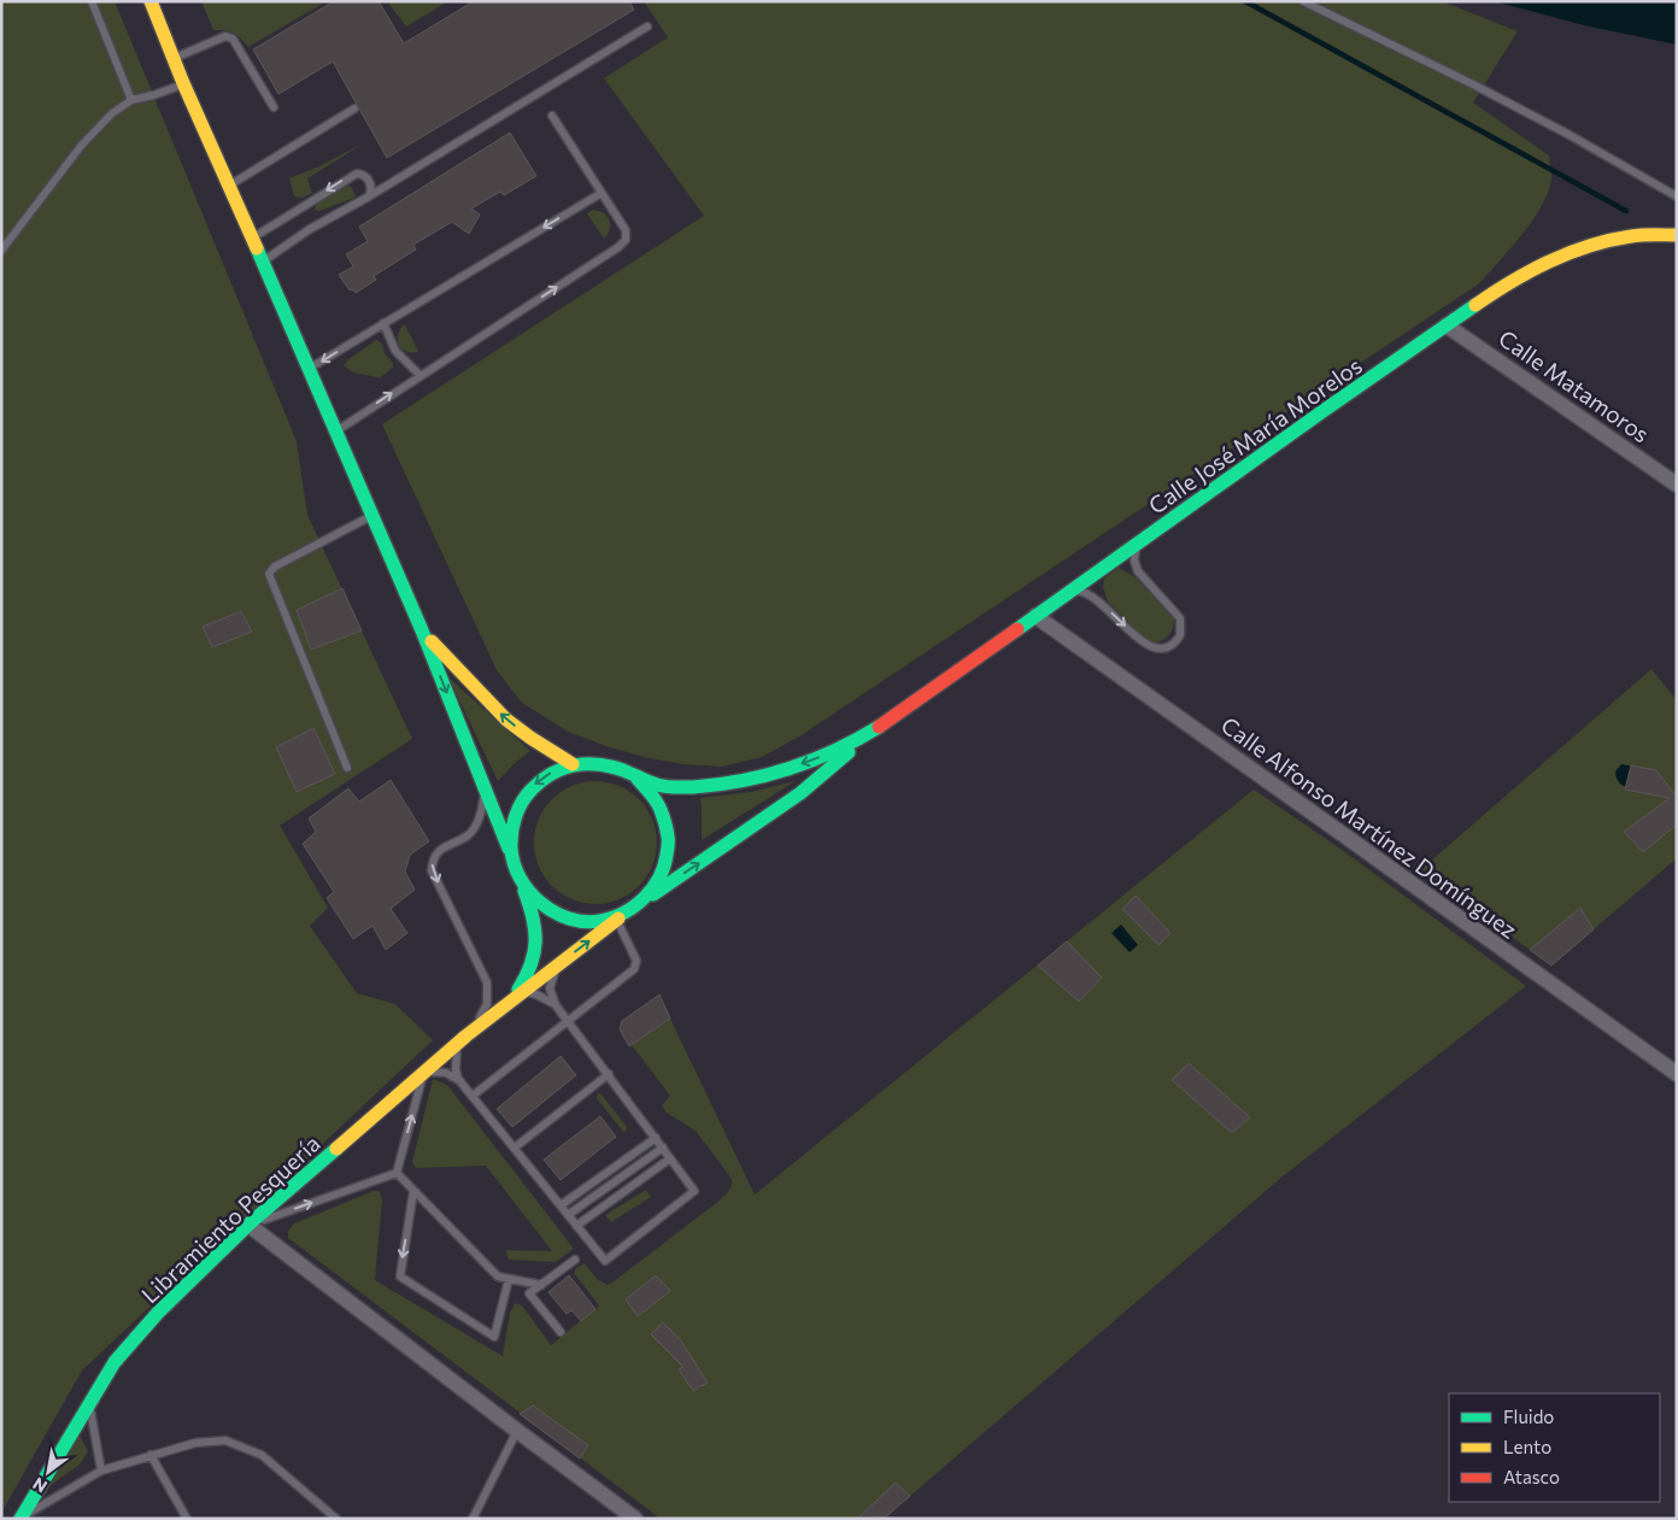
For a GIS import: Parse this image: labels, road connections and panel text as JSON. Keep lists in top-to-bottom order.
{
  "streets": {
    "main road": ["Calle José María Morelos", "Libramiento Pesquería"],
    "street": ["Calle Matamoros", "Calle Alfonso Martínez Domínguez"]
  },
  "crossings": [
    ["Calle Matamoros", "Calle José María Morelos"],
    ["Calle José María Morelos", "Calle Alfonso Martínez Domínguez"]
  ],
  "legend": ["Fluido", "Lento", "Atasco"],
  "north": "bottom left"
}
